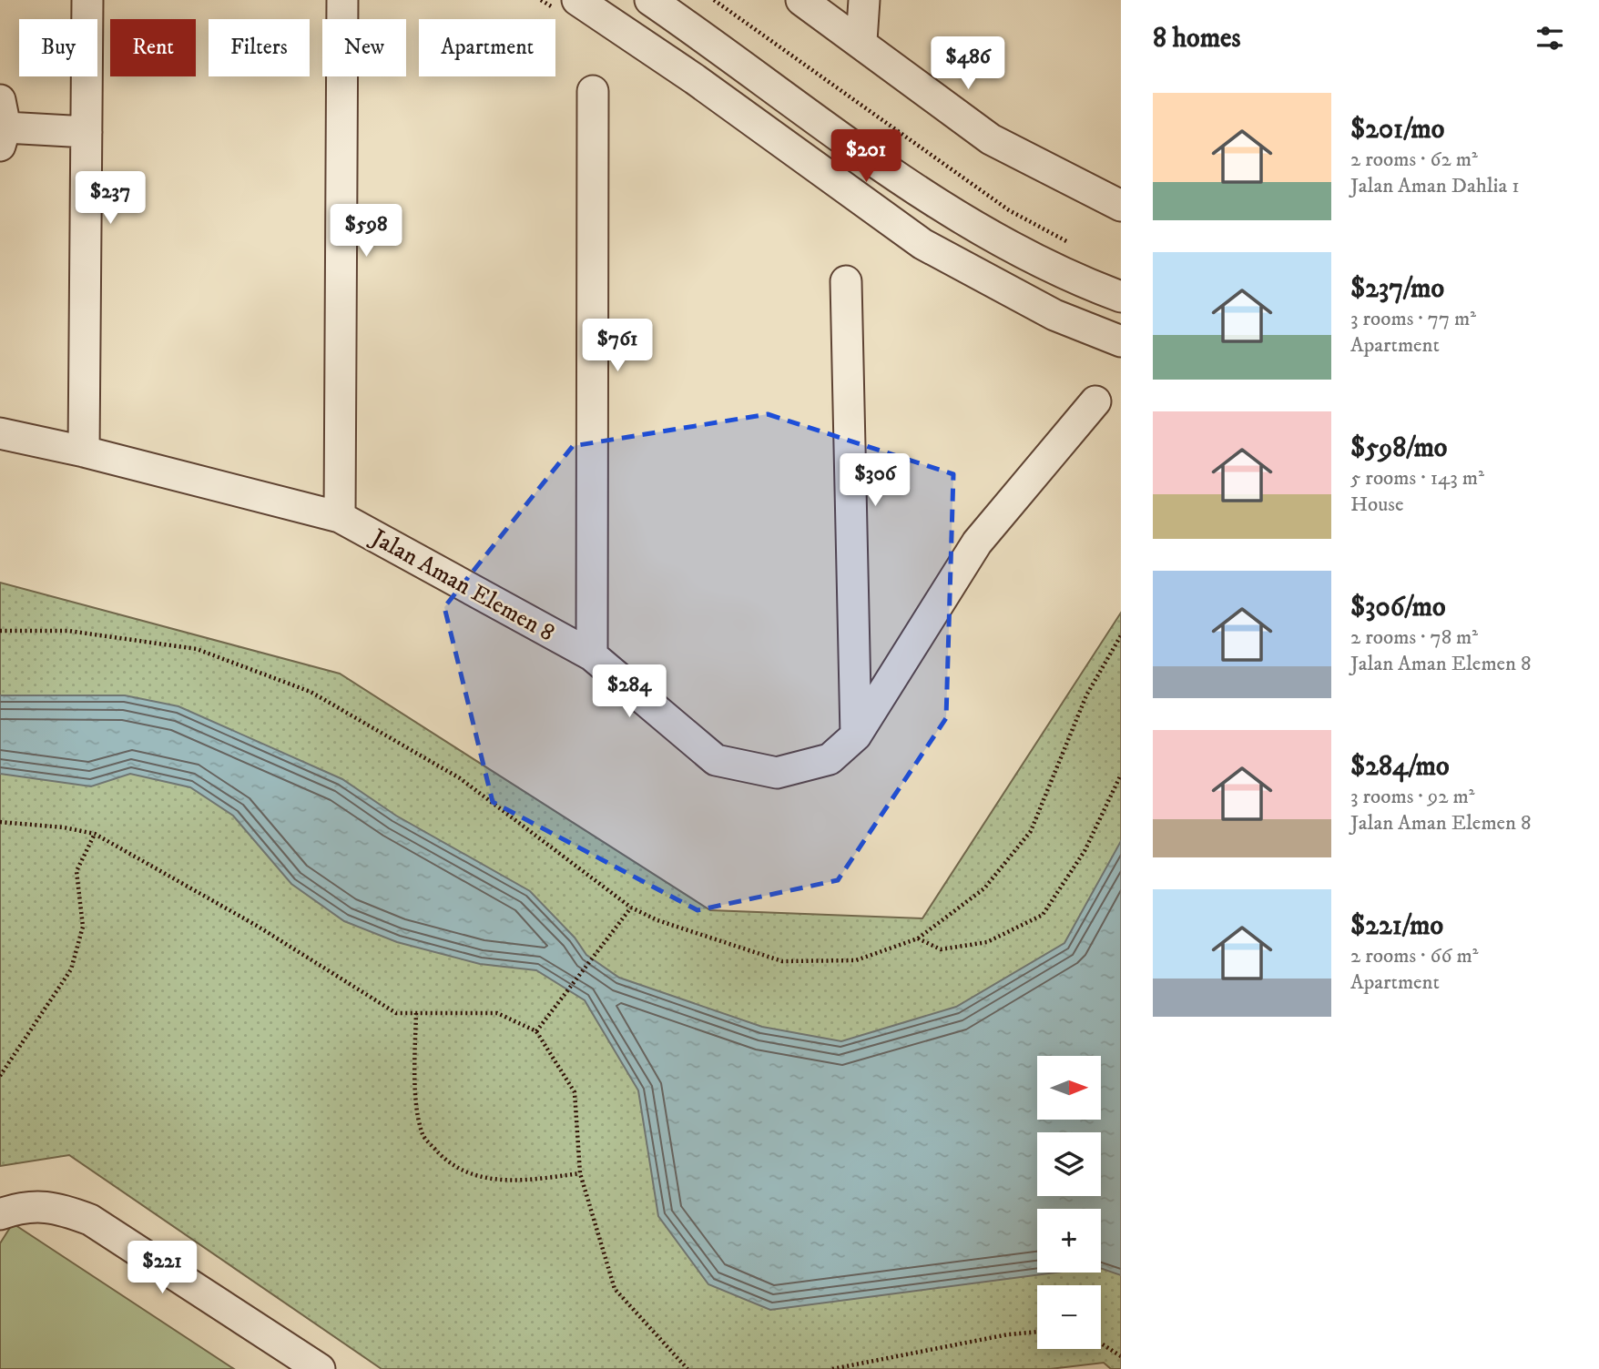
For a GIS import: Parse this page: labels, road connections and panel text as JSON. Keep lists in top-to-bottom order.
{
  "streets": {
    "street": ["Jalan Aman Elemen 8"]
  },
  "north": "right",
  "page": {
    "heading": "8 homes",
    "chip": [
      "Buy",
      "Rent",
      "Filters",
      "New",
      "Apartment"
    ],
    "price": [
      "$486",
      "$201",
      "$237",
      "$598",
      "$761",
      "$306",
      "$284",
      "$221"
    ],
    "list": [
      {
        "name": "$201/mo",
        "note": "2 rooms · 62 m² · Jalan Aman Dahlia 1"
      },
      {
        "name": "$237/mo",
        "note": "3 rooms · 77 m² · Apartment"
      },
      {
        "name": "$598/mo",
        "note": "5 rooms · 143 m² · House"
      },
      {
        "name": "$306/mo",
        "note": "2 rooms · 78 m² · Jalan Aman Elemen 8"
      },
      {
        "name": "$284/mo",
        "note": "3 rooms · 92 m² · Jalan Aman Elemen 8"
      },
      {
        "name": "$221/mo",
        "note": "2 rooms · 66 m² · Apartment"
      }
    ],
    "map_buttons": ["+", "−"]
  }
}
